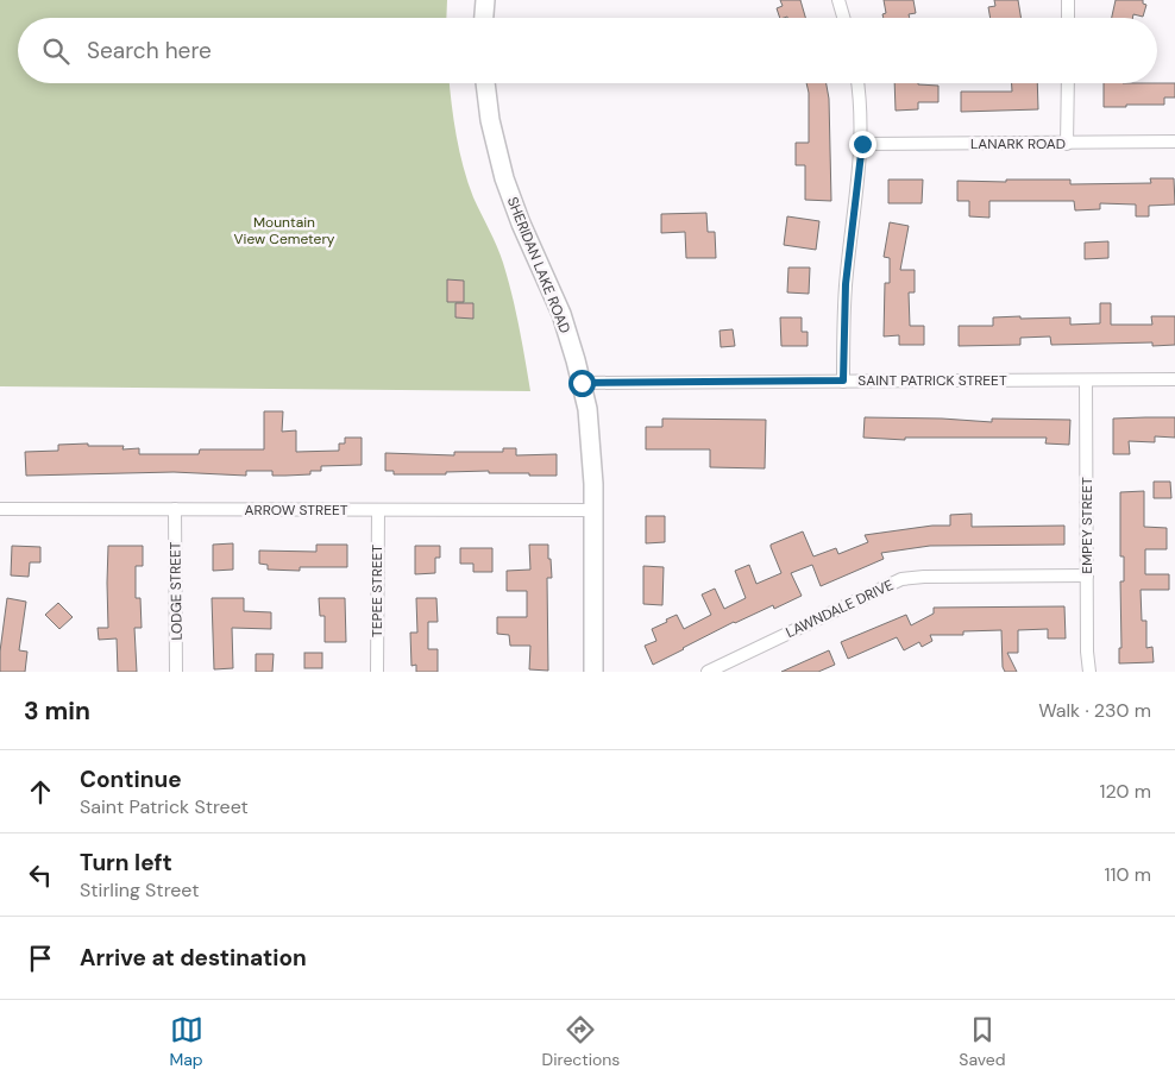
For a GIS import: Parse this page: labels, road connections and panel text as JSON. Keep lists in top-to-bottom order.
{
  "streets": {
    "main road": ["SHERIDAN LAKE ROAD"],
    "street": [
      "LANARK ROAD",
      "SAINT PATRICK STREET",
      "ARROW STREET",
      "EMPEY STREET",
      "LODGE STREET",
      "TEPEE STREET",
      "LAWNDALE DRIVE"
    ]
  },
  "crossings": [
    ["SHERIDAN LAKE ROAD", "SAINT PATRICK STREET"],
    ["SHERIDAN LAKE ROAD", "ARROW STREET"],
    ["SAINT PATRICK STREET", "EMPEY STREET"],
    ["ARROW STREET", "LODGE STREET"],
    ["ARROW STREET", "TEPEE STREET"],
    ["EMPEY STREET", "LAWNDALE DRIVE"]
  ],
  "parks": ["Mountain View Cemetery"],
  "page": {
    "search": "Search here",
    "heading": ["3 min", "Walk · 230 m"],
    "list": [
      ["Continue", "Saint Patrick Street", "120 m"],
      ["Turn left", "Stirling Street", "110 m"],
      "Arrive at destination"
    ],
    "nav": ["Map", "Directions", "Saved"]
  }
}
